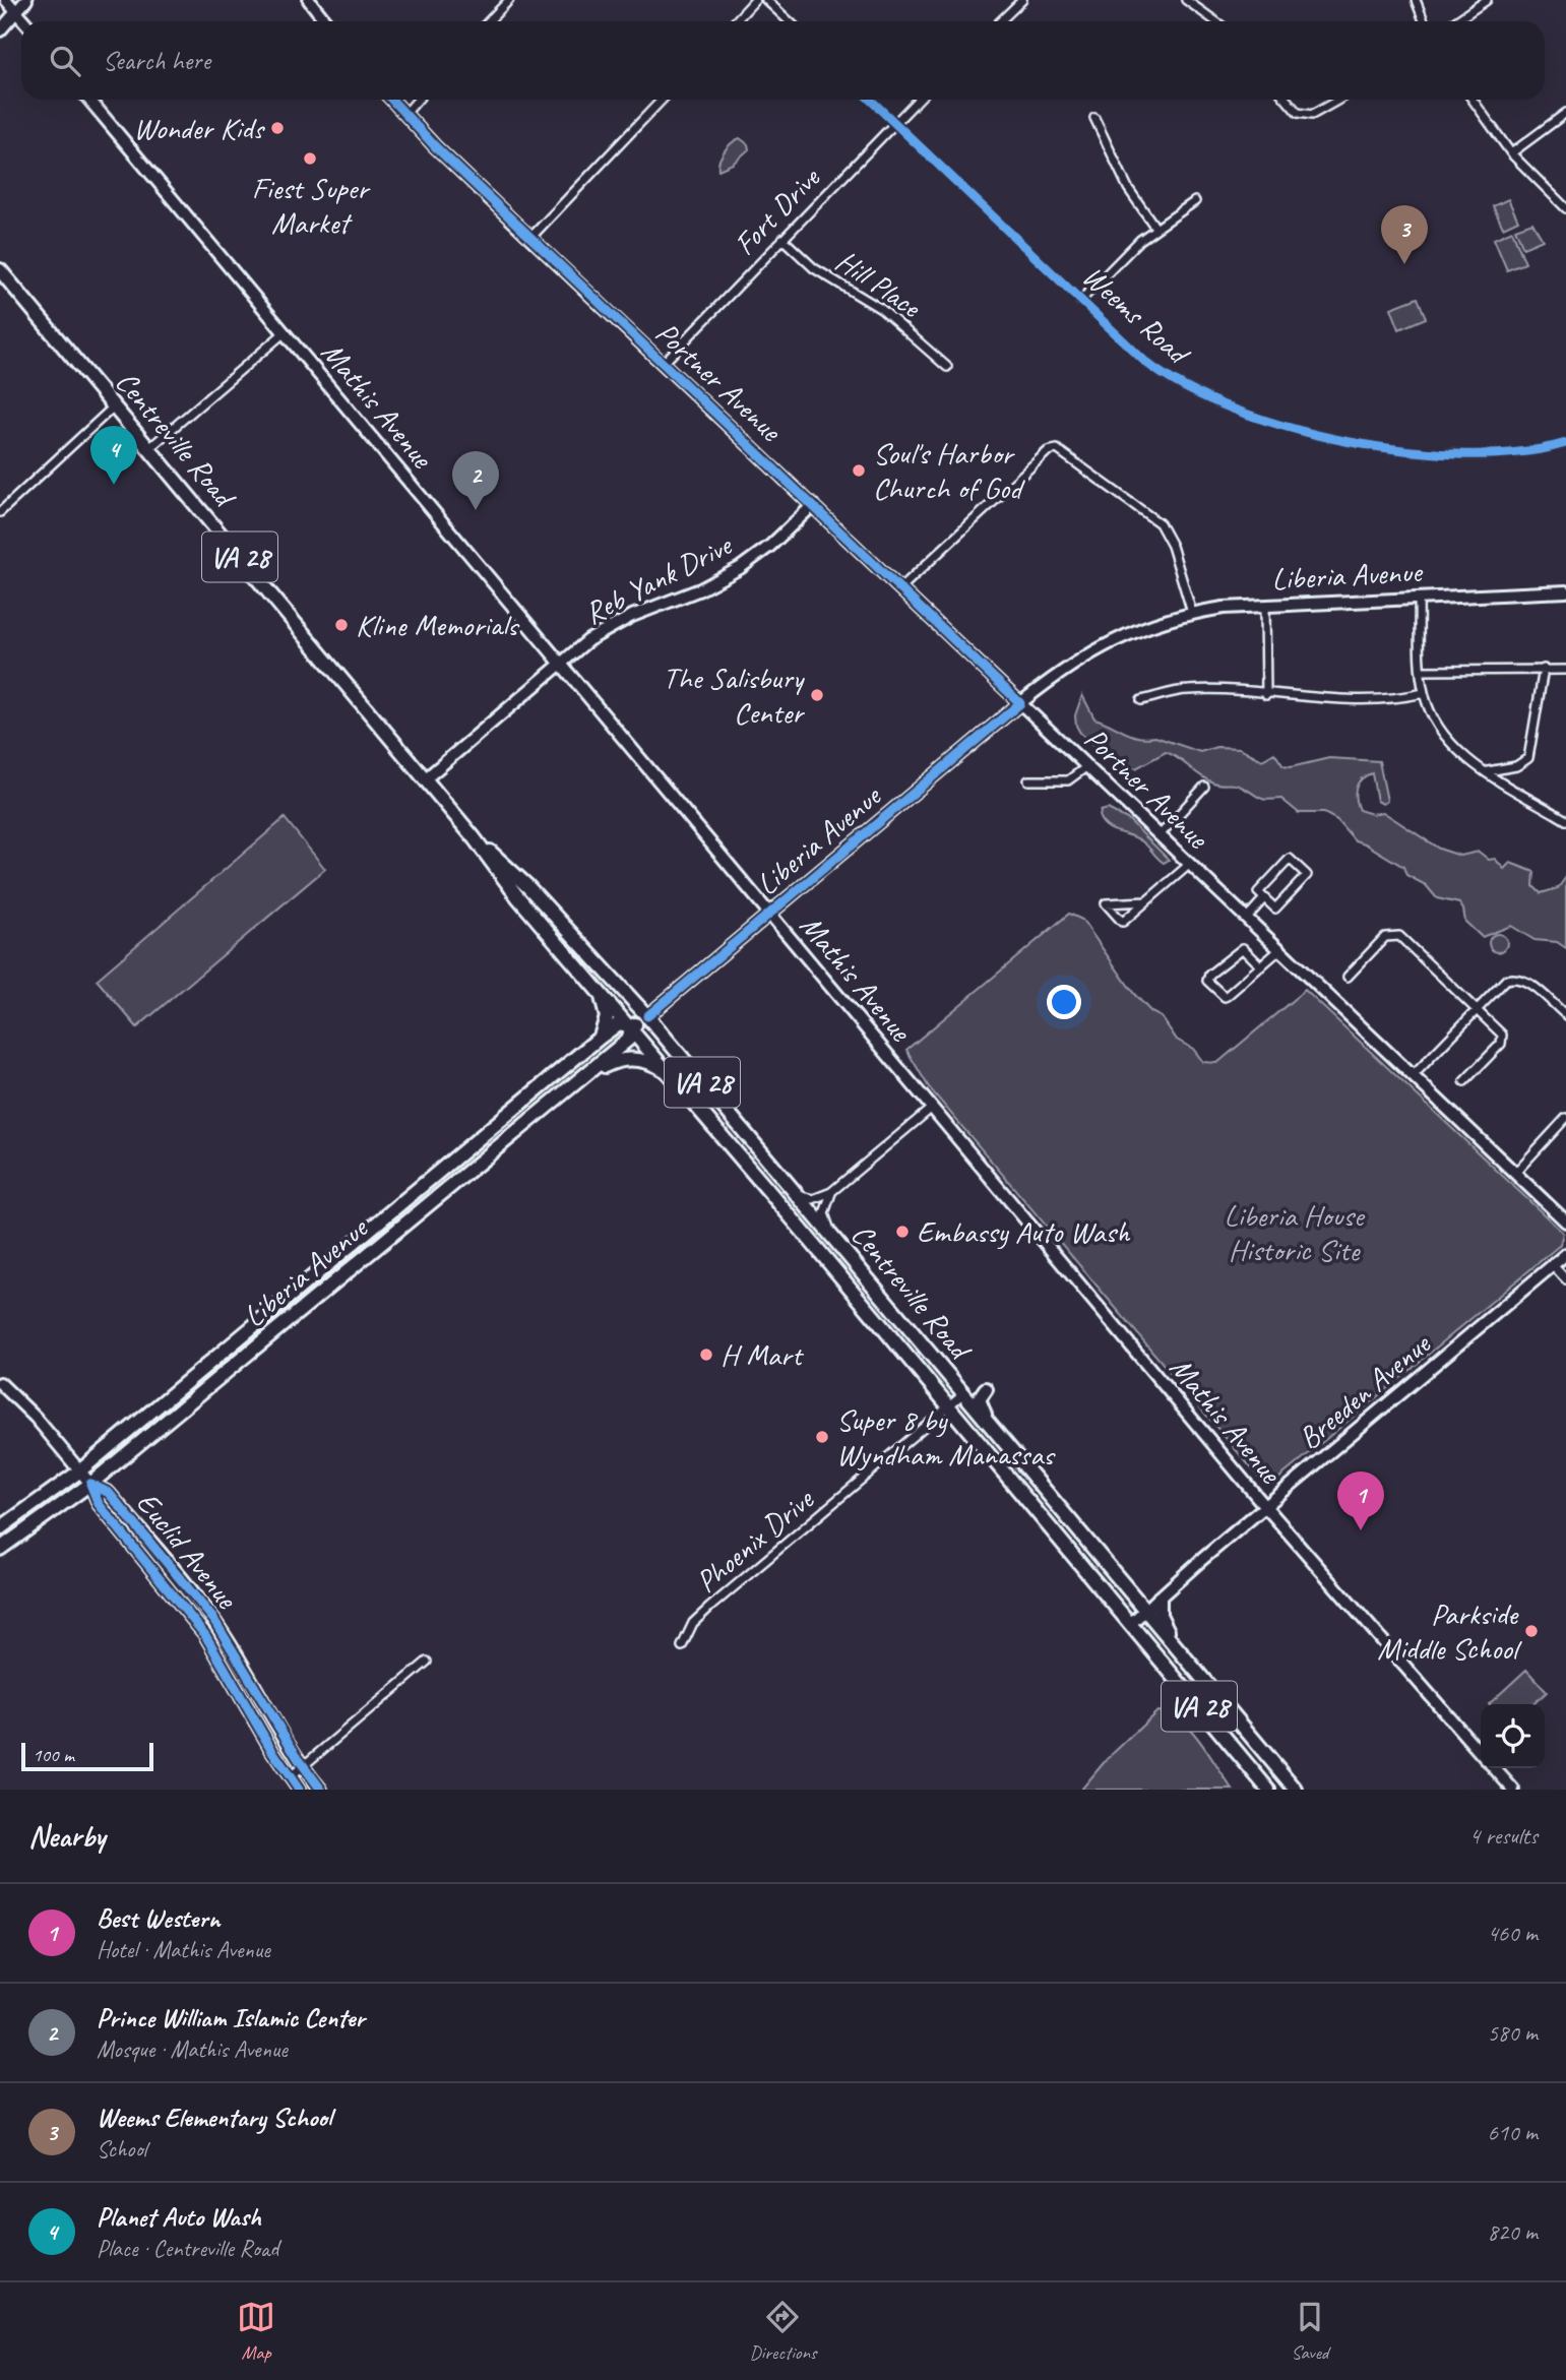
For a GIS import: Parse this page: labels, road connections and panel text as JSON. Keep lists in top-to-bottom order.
{
  "streets": {
    "highway": ["Centreville Road", "VA 28", "Liberia Avenue"],
    "street": [
      "Fort Drive",
      "Hill Place",
      "Weems Road",
      "Portner Avenue",
      "Mathis Avenue",
      "Reb Yank Drive",
      "Breeden Avenue",
      "Phoenix Drive",
      "Euclid Avenue"
    ]
  },
  "crossings": [
    ["Fort Drive", "Hill Place"],
    ["Fort Drive", "Weems Road"],
    ["Fort Drive", "Portner Avenue"],
    ["Portner Avenue", "Liberia Avenue"],
    ["Portner Avenue", "Reb Yank Drive"],
    ["Mathis Avenue", "Liberia Avenue"],
    ["Mathis Avenue", "Reb Yank Drive"],
    ["Mathis Avenue", "Breeden Avenue"],
    ["Centreville Road", "Liberia Avenue"],
    ["Centreville Road", "Reb Yank Drive"],
    ["Centreville Road", "Breeden Avenue"],
    ["Centreville Road", "Phoenix Drive"],
    ["Liberia Avenue", "Euclid Avenue"]
  ],
  "parks": ["Liberia House Historic Site"],
  "places": [
    "Wonder Kids",
    "Fiest Super Market",
    "Soul's Harbor Church of God",
    "Kline Memorials",
    "The Salisbury Center",
    "Embassy Auto Wash",
    "H Mart",
    "Super 8 by Wyndham Manassas",
    "Parkside Middle School"
  ],
  "scale_bar": "100 m",
  "page": {
    "search": "Search here",
    "pins": [
      "3",
      "4",
      "2",
      "1"
    ],
    "scale": "100 m",
    "heading": ["Nearby", "4 results"],
    "list": [
      {
        "mark": "1",
        "name": "Best Western",
        "note": "Hotel · Mathis Avenue",
        "value": "460 m"
      },
      {
        "mark": "2",
        "name": "Prince William Islamic Center",
        "note": "Mosque · Mathis Avenue",
        "value": "580 m"
      },
      {
        "mark": "3",
        "name": "Weems Elementary School",
        "note": "School",
        "value": "610 m"
      },
      {
        "mark": "4",
        "name": "Planet Auto Wash",
        "note": "Place · Centreville Road",
        "value": "820 m"
      }
    ],
    "nav": ["Map", "Directions", "Saved"]
  }
}
